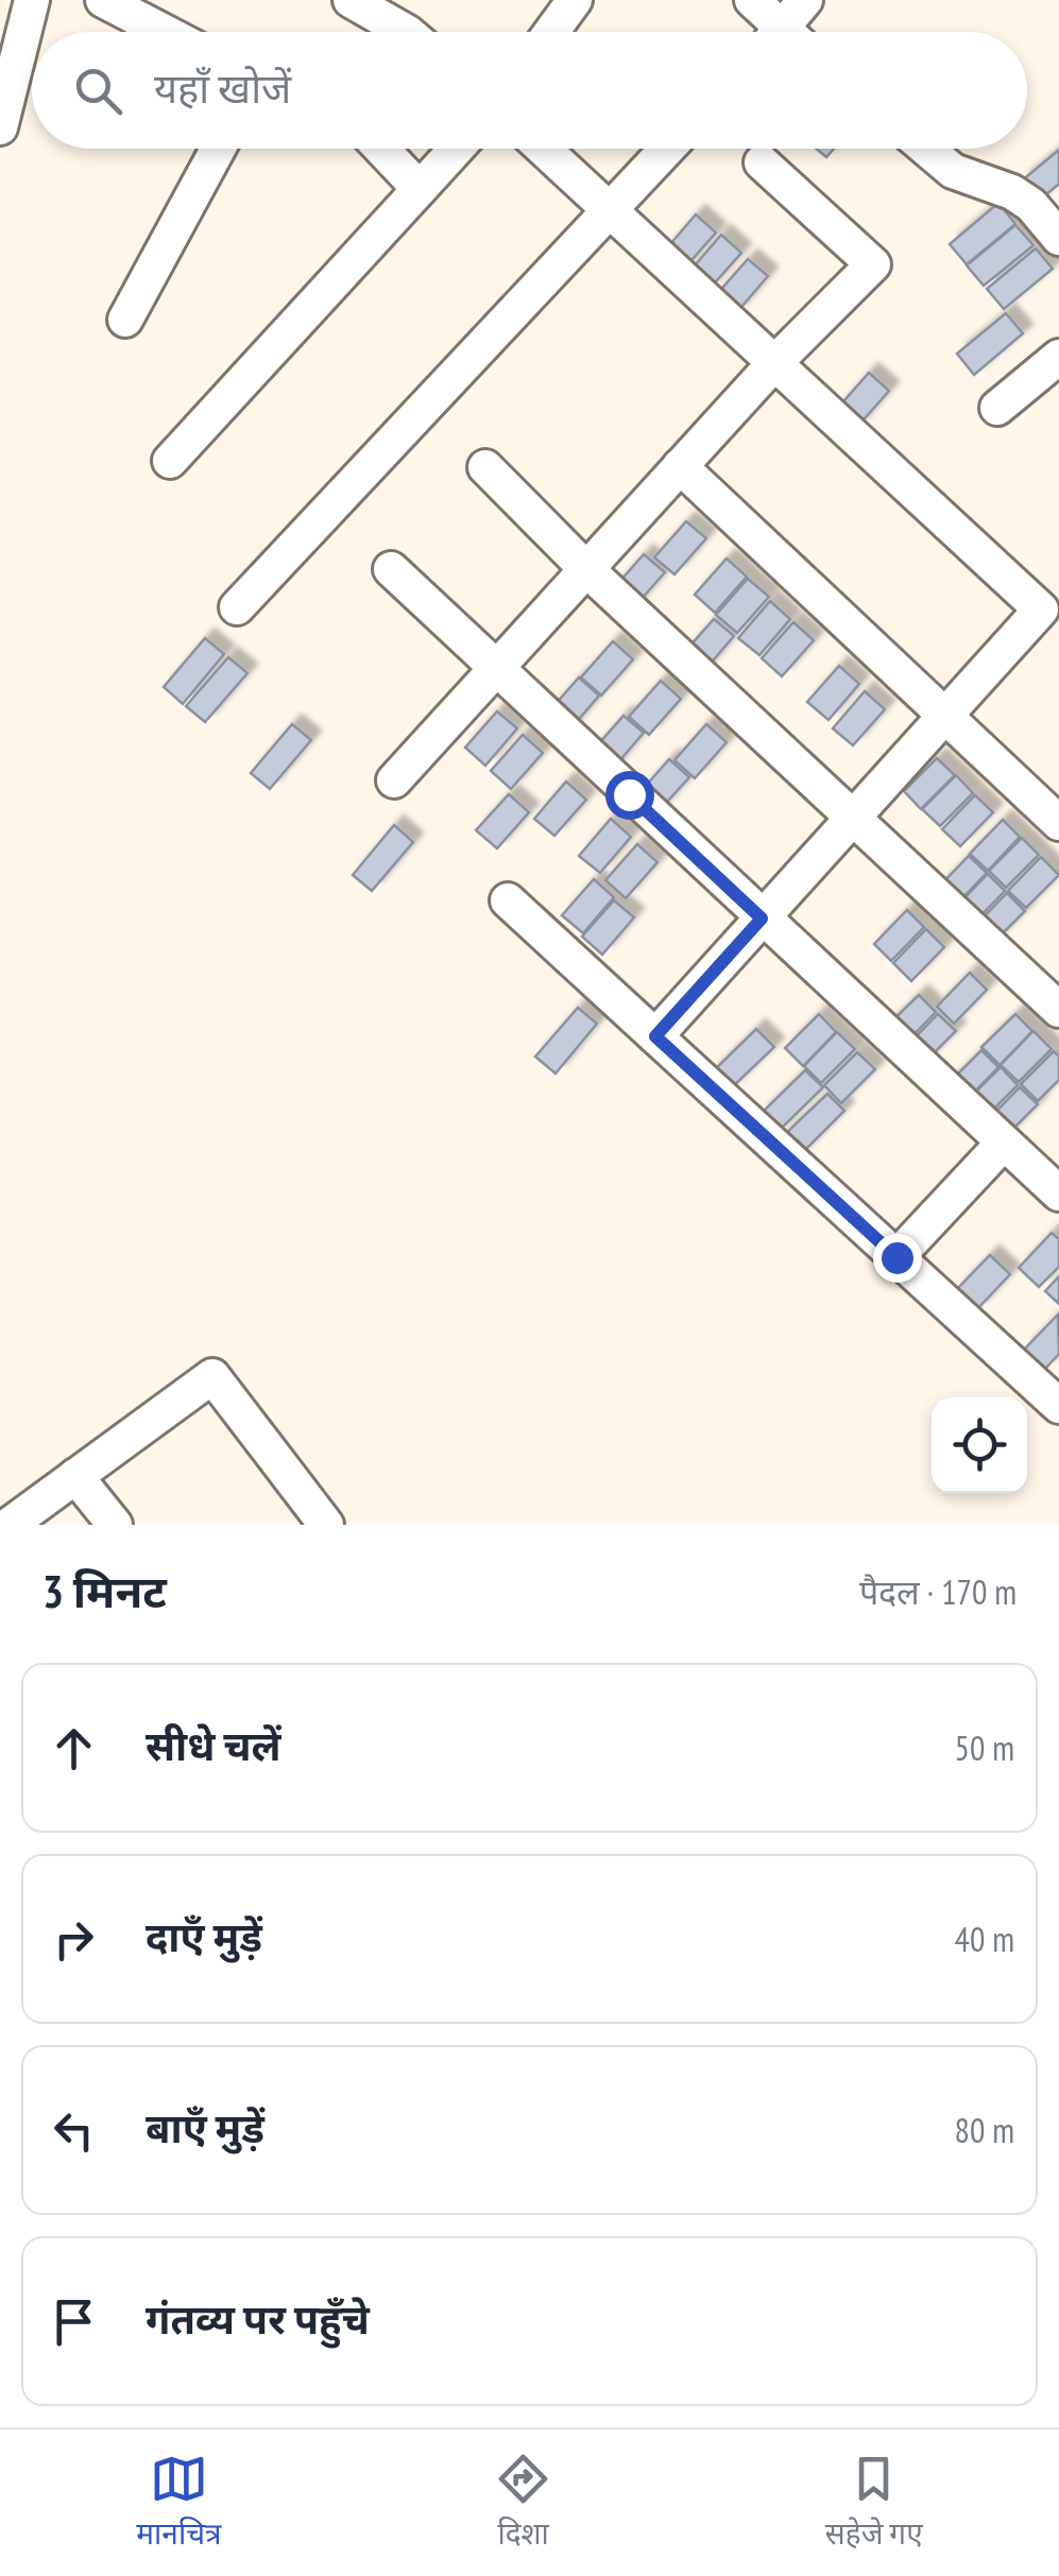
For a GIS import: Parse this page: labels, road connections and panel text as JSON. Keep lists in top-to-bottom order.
{
  "page": {
    "search": "यहाँ खोजें",
    "heading": ["3 मिनट", "पैदल · 170 m"],
    "list": [
      ["सीधे चलें", "50 m"],
      ["दाएँ मुड़ें", "40 m"],
      ["बाएँ मुड़ें", "80 m"],
      "गंतव्य पर पहुँचे"
    ],
    "nav": ["मानचित्र", "दिशा", "सहेजे गए"]
  }
}
